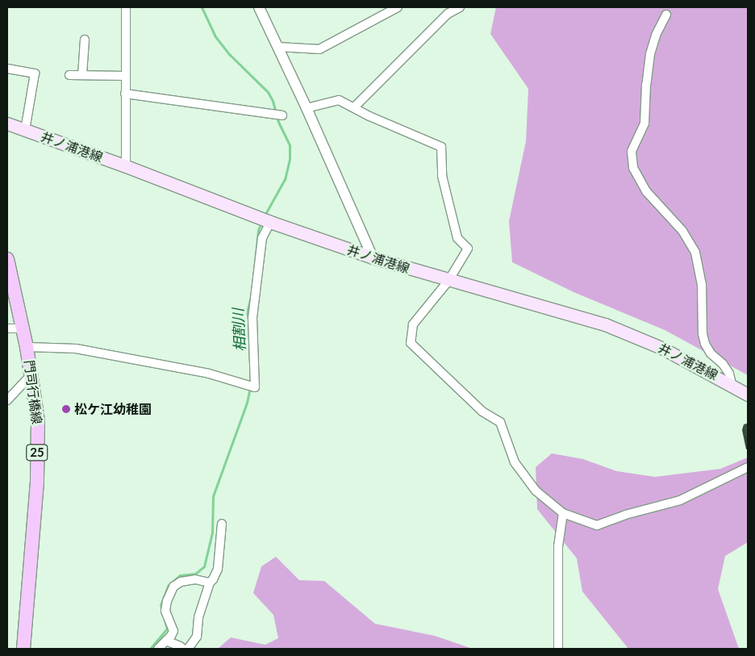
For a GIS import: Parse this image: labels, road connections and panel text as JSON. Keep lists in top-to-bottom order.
{
  "streets": {
    "main road": ["井ノ浦港線", "門司行橋線", "25"]
  },
  "water": ["相割川"],
  "places": ["松ケ江幼稚園"]
}
